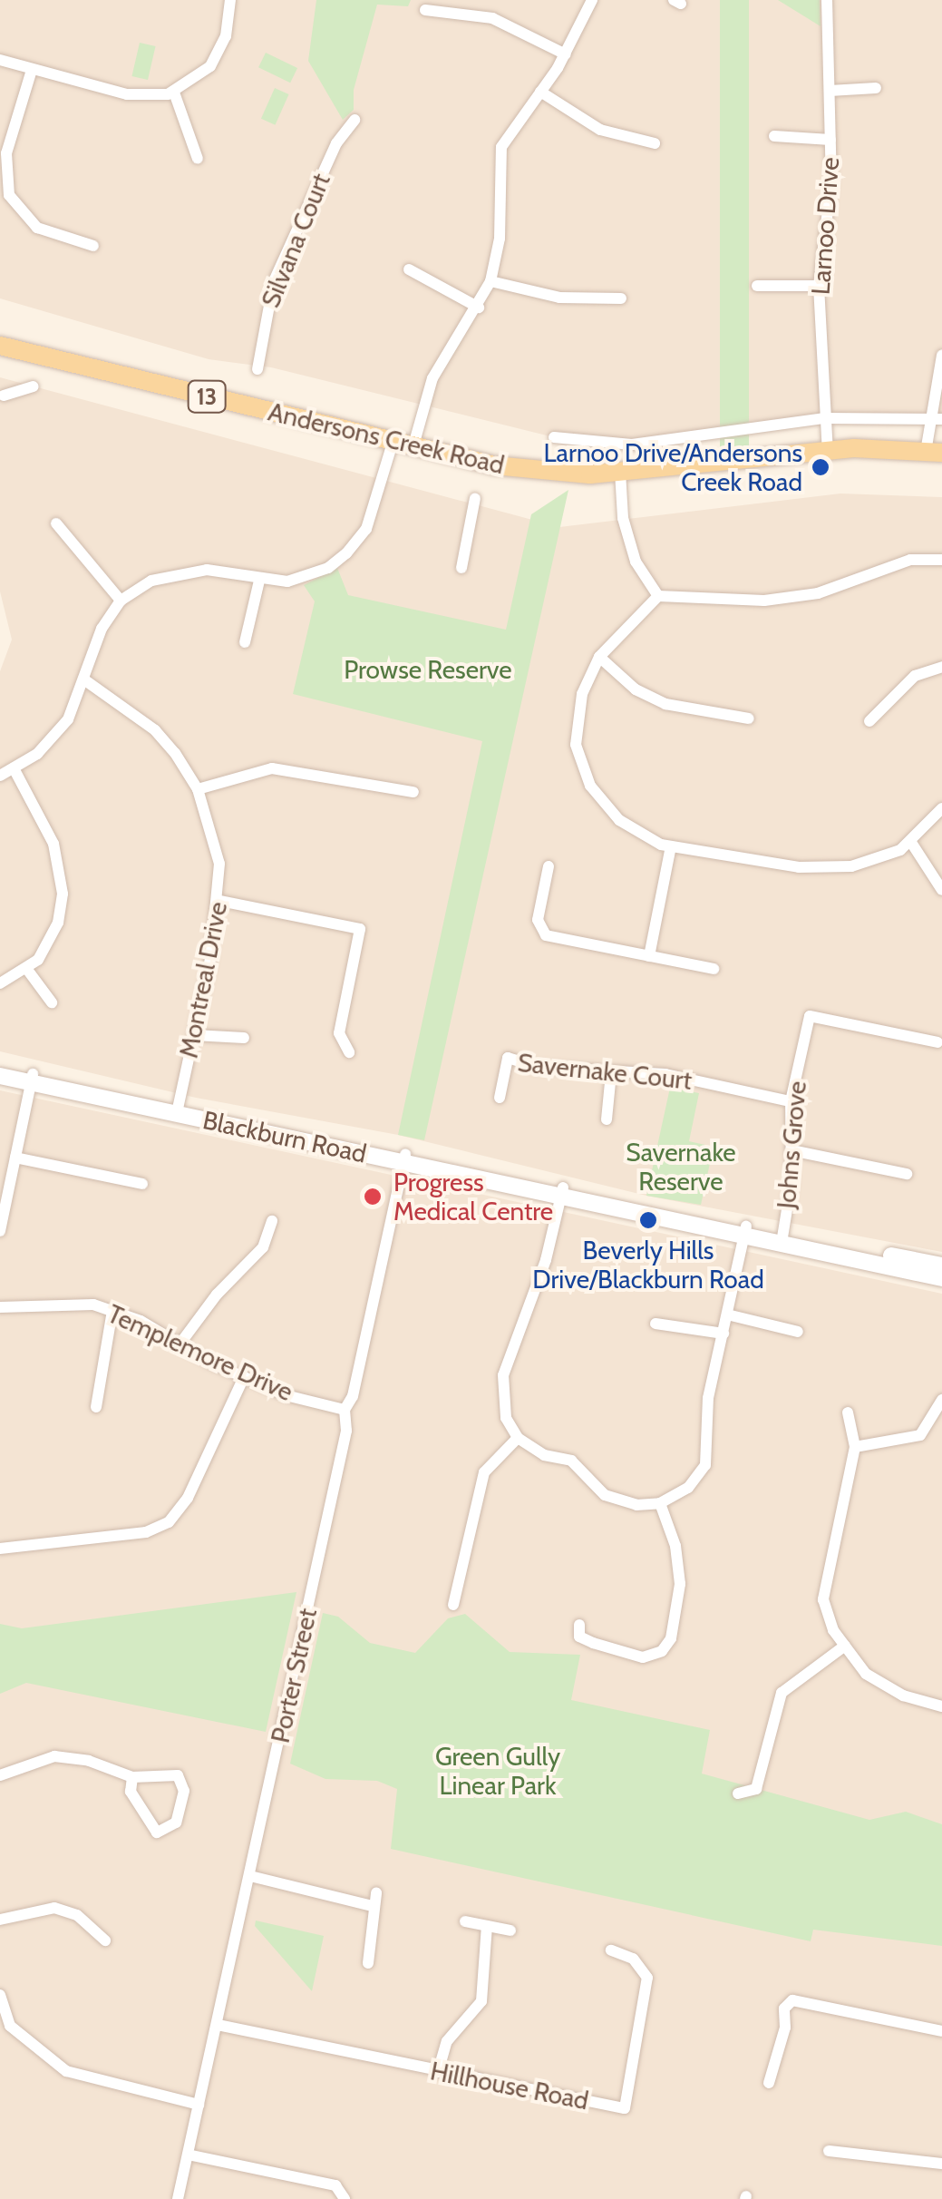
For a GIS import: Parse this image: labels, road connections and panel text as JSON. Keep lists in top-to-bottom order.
{
  "streets": {
    "main road": ["13", "Andersons Creek Road", "Blackburn Road"],
    "street": [
      "Larnoo Drive",
      "Silvana Court",
      "Montreal Drive",
      "Savernake Court",
      "Johns Grove",
      "Templemore Drive",
      "Porter Street",
      "Hillhouse Road"
    ]
  },
  "crossings": [
    ["Larnoo Drive", "Andersons Creek Road"],
    ["Montreal Drive", "Blackburn Road"],
    ["Savernake Court", "Johns Grove"],
    ["Blackburn Road", "Johns Grove"],
    ["Blackburn Road", "Porter Street"],
    ["Templemore Drive", "Porter Street"],
    ["Porter Street", "Hillhouse Road"]
  ],
  "parks": ["Prowse Reserve", "Savernake Reserve", "Green Gully Linear Park"],
  "places": ["Larnoo Drive/Andersons Creek Road", "Progress Medical Centre", "Beverly Hills Drive/Blackburn Road"]
}
